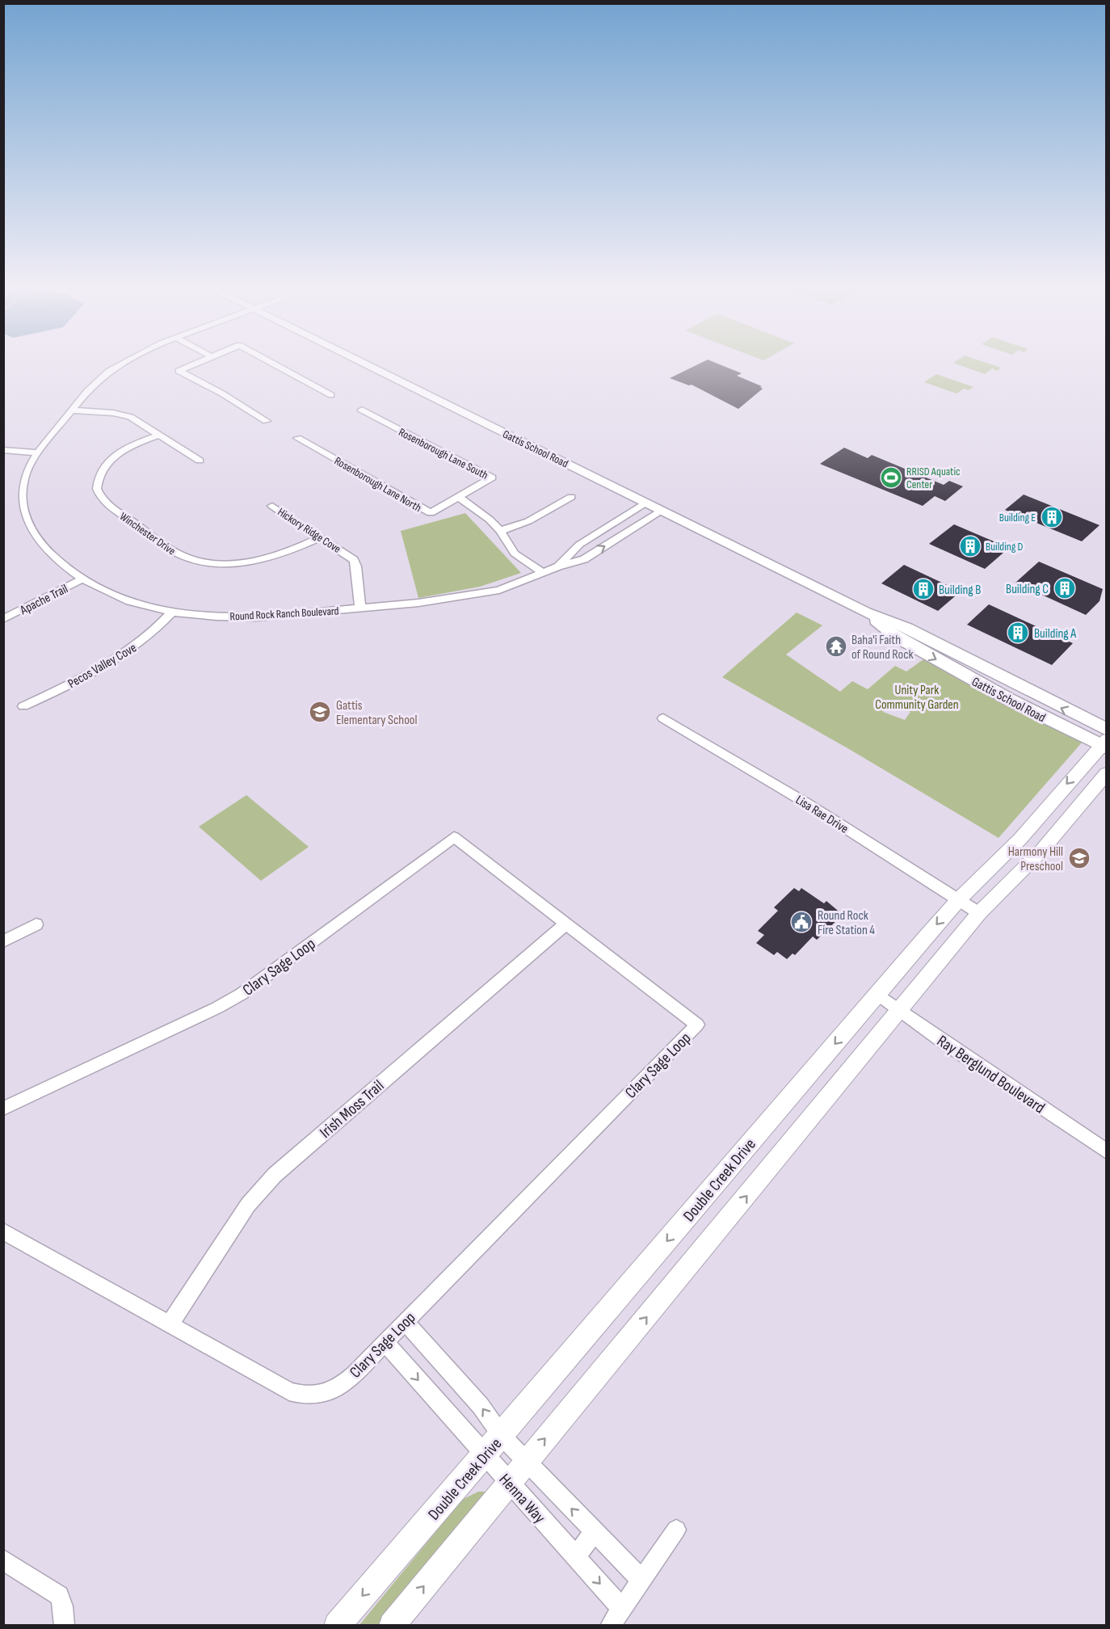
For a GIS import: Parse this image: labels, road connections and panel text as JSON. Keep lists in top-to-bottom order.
{
  "streets": {
    "main road": ["Gattis School Road"],
    "street": [
      "Rosenborough Lane South",
      "Rosenborough Lane North",
      "Hickory Ridge Cove",
      "Winchester Drive",
      "Apache Trail",
      "Round Rock Ranch Boulevard",
      "Pecos Valley Cove",
      "Lisa Rae Drive",
      "Clary Sage Loop",
      "Ray Berglund Boulevard",
      "Irish Moss Trail",
      "Double Creek Drive",
      "Henna Way"
    ]
  },
  "crossings": [
    ["Gattis School Road", "Round Rock Ranch Boulevard"],
    ["Gattis School Road", "Double Creek Drive"],
    ["Rosenborough Lane South", "Rosenborough Lane North"],
    ["Hickory Ridge Cove", "Winchester Drive"],
    ["Hickory Ridge Cove", "Round Rock Ranch Boulevard"],
    ["Apache Trail", "Round Rock Ranch Boulevard"],
    ["Round Rock Ranch Boulevard", "Pecos Valley Cove"],
    ["Lisa Rae Drive", "Double Creek Drive"],
    ["Clary Sage Loop", "Irish Moss Trail"],
    ["Clary Sage Loop", "Henna Way"],
    ["Ray Berglund Boulevard", "Double Creek Drive"],
    ["Double Creek Drive", "Henna Way"]
  ],
  "parks": ["Unity Park Community Garden"],
  "places": {
    "sports": ["RRISD Aquatic Center"],
    "building": [
      "Building E",
      "Building D",
      "Building C",
      "Building B",
      "Building A"
    ],
    "temple": ["Baha'i Faith of Round Rock"],
    "school or university": ["Gattis Elementary School", "Harmony Hill Preschool"],
    "public building": ["Round Rock Fire Station 4"]
  }
}
